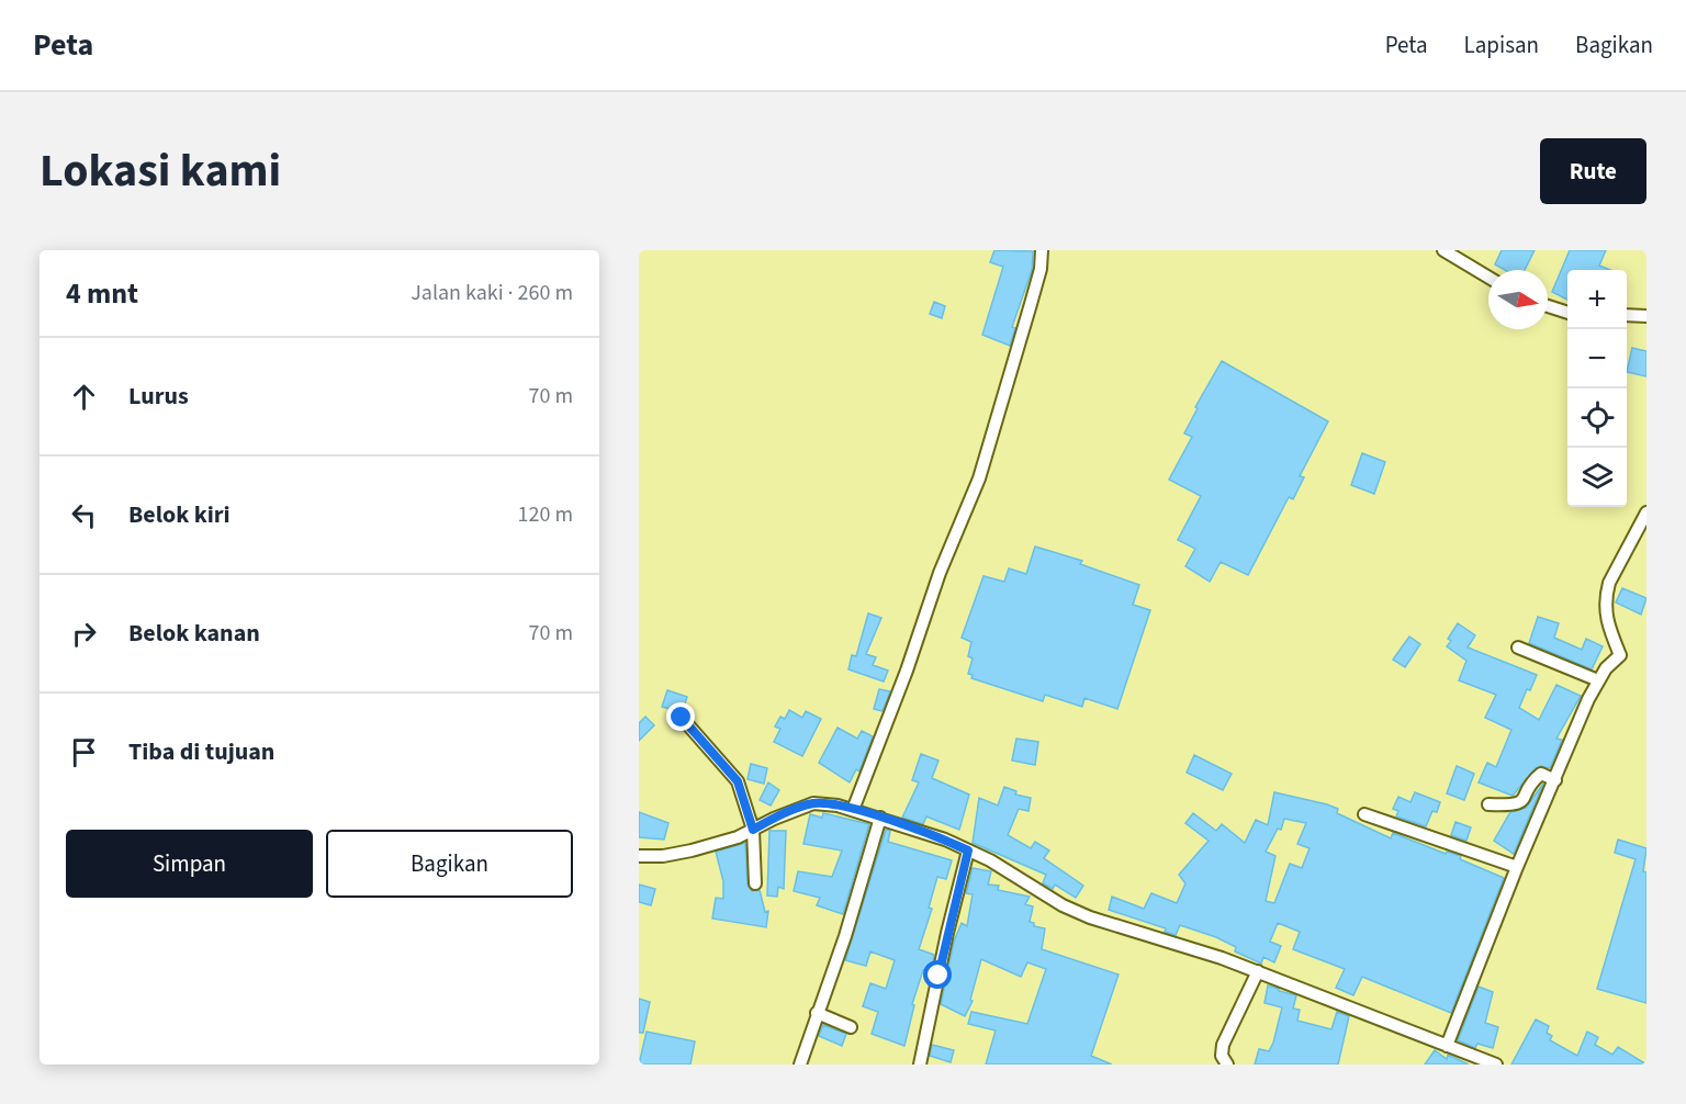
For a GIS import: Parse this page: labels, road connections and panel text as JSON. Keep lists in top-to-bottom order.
{
  "north": "right",
  "page": {
    "header": "Peta",
    "nav": ["Peta", "Lapisan", "Bagikan"],
    "title": "Lokasi kami",
    "buttons": [
      "Rute",
      ["Simpan", "Bagikan"]
    ],
    "heading": ["4 mnt", "Jalan kaki · 260 m"],
    "map_buttons": ["+", "−"],
    "list": [
      ["Lurus", "70 m"],
      ["Belok kiri", "120 m"],
      ["Belok kanan", "70 m"],
      "Tiba di tujuan"
    ]
  }
}
